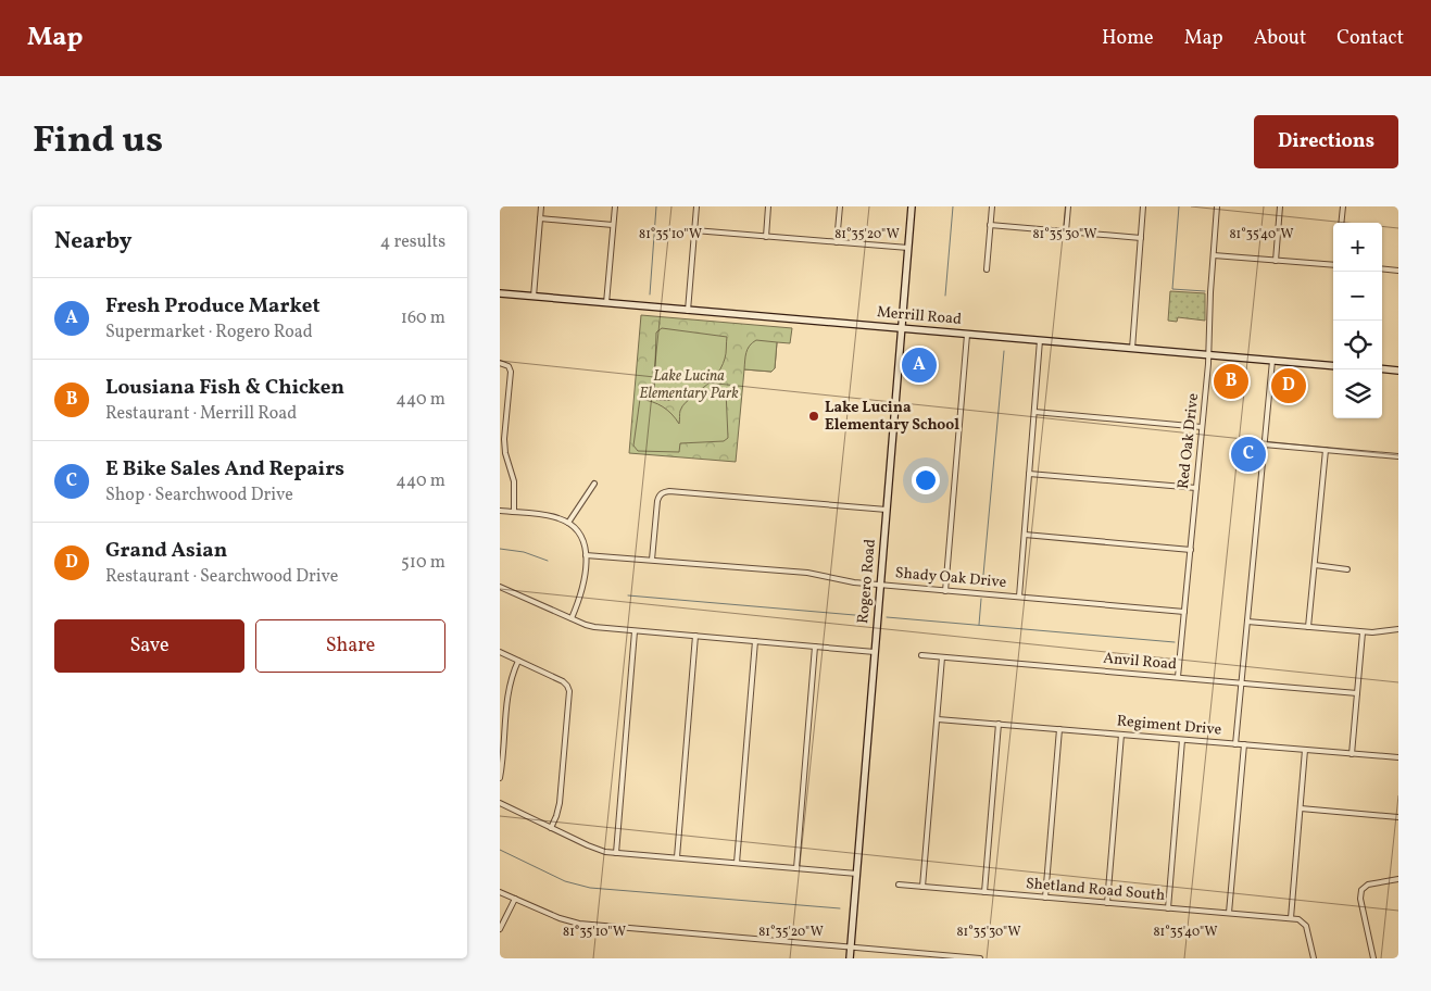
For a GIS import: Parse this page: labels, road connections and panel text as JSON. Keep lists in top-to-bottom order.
{
  "streets": {
    "main road": ["Merrill Road", "Rogero Road"],
    "street": [
      "Red Oak Drive",
      "Shady Oak Drive",
      "Anvil Road",
      "Regiment Drive",
      "Shetland Road South"
    ]
  },
  "crossings": [
    ["Merrill Road", "Red Oak Drive"],
    ["Merrill Road", "Rogero Road"],
    ["Red Oak Drive", "Shady Oak Drive"],
    ["Red Oak Drive", "Anvil Road"],
    ["Shady Oak Drive", "Rogero Road"]
  ],
  "parks": ["Lake Lucina Elementary Park"],
  "places": ["Lake Lucina Elementary School"],
  "page": {
    "header": "Map",
    "nav": [
      "Home",
      "Map",
      "About",
      "Contact"
    ],
    "title": "Find us",
    "buttons": [
      "Directions",
      ["Save", "Share"]
    ],
    "heading": ["Nearby", "4 results"],
    "map_buttons": ["+", "−"],
    "list": [
      {
        "mark": "A",
        "name": "Fresh Produce Market",
        "note": "Supermarket · Rogero Road",
        "value": "160 m"
      },
      {
        "mark": "B",
        "name": "Lousiana Fish & Chicken",
        "note": "Restaurant · Merrill Road",
        "value": "440 m"
      },
      {
        "mark": "C",
        "name": "E Bike Sales And Repairs",
        "note": "Shop · Searchwood Drive",
        "value": "440 m"
      },
      {
        "mark": "D",
        "name": "Grand Asian",
        "note": "Restaurant · Searchwood Drive",
        "value": "510 m"
      }
    ],
    "pins": [
      "A",
      "B",
      "D",
      "C"
    ]
  },
  "coordinates": [
    "81°35'10\"W",
    "81°35'20\"W",
    "81°35'30\"W",
    "81°35'40\"W"
  ]
}
